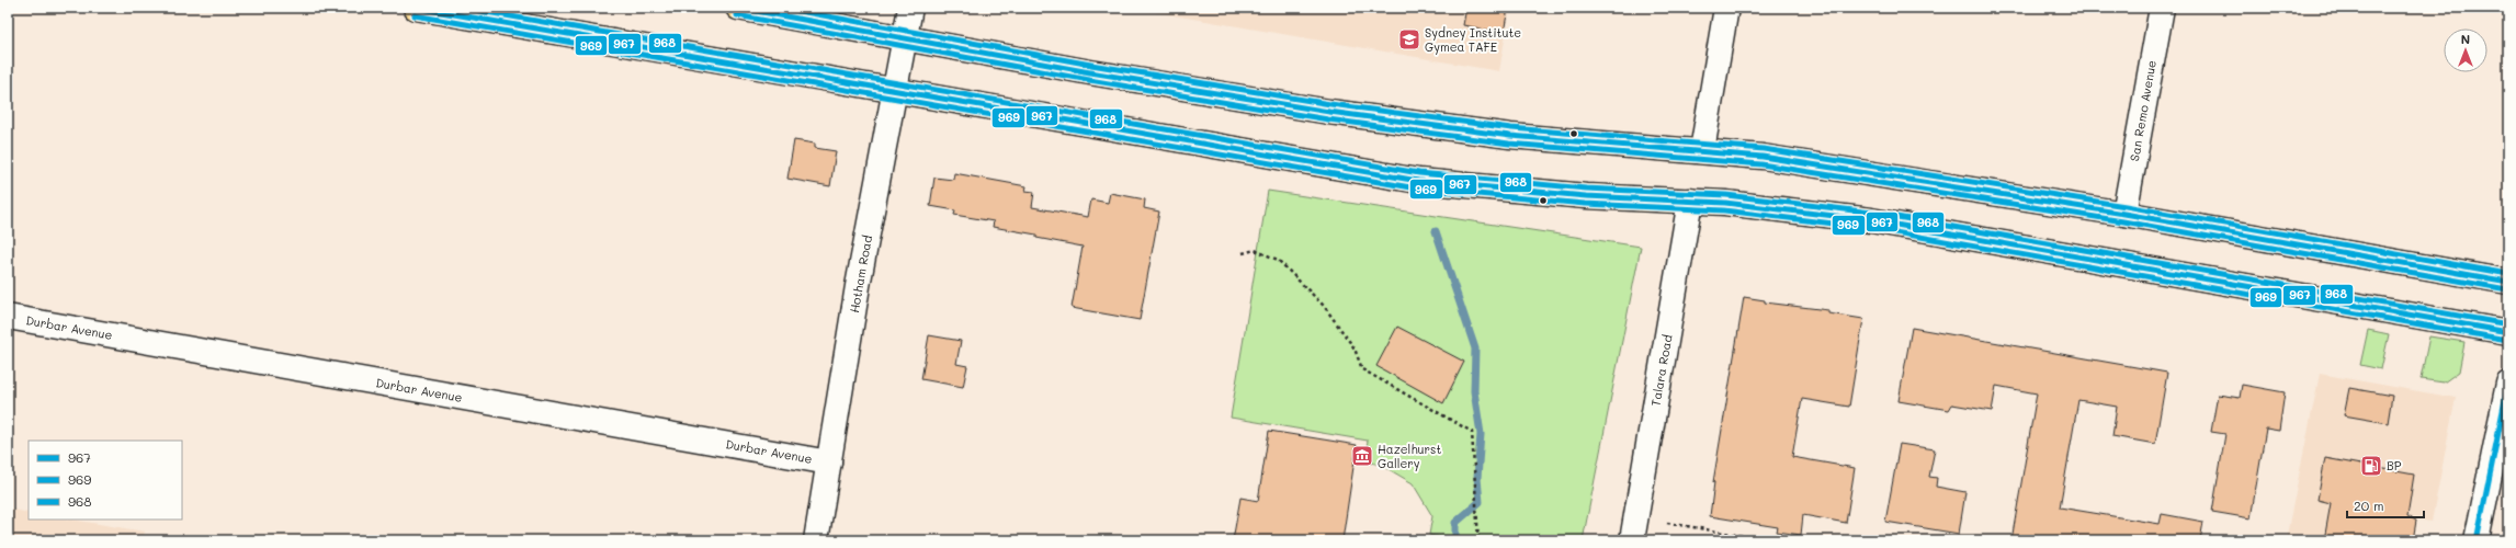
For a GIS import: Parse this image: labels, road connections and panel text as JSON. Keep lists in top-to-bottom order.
{
  "streets": {
    "street": [
      "San Remo Avenue",
      "Hotham Road",
      "Durbar Avenue",
      "Talara Road"
    ]
  },
  "crossings": [
    ["Hotham Road", "Durbar Avenue"]
  ],
  "places": {
    "school or university": ["Sydney Institute Gymea TAFE"],
    "museum": ["Hazelhurst Gallery"],
    "fuel station": ["BP"]
  },
  "lines": ["transit line 967", "transit line 968", "transit line 969"],
  "legend": ["967", "969", "968"],
  "scale_bar": "20 m",
  "north": "top"
}
